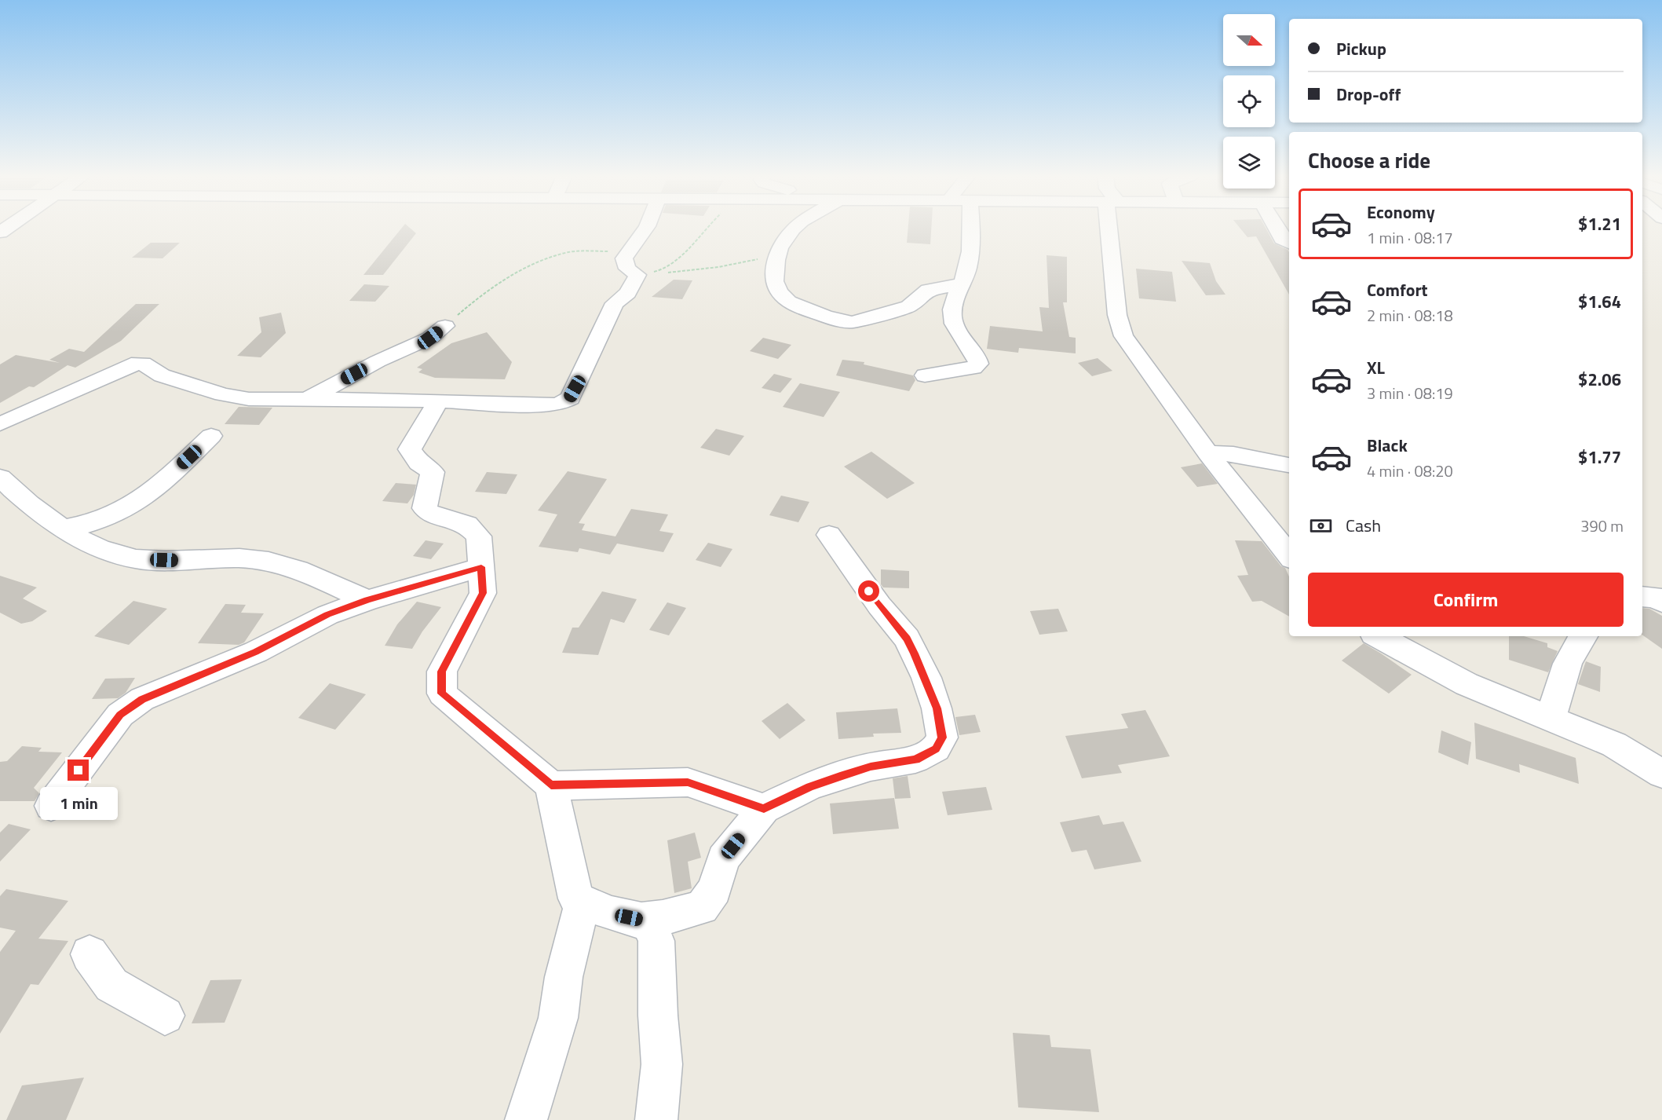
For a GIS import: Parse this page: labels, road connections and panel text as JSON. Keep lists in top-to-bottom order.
{
  "north": "right",
  "page": {
    "banner": ["Pickup", "Drop-off"],
    "heading": "Choose a ride",
    "list": [
      {
        "name": "Economy",
        "note": "1 min · 08:17",
        "value": "$1.21"
      },
      {
        "name": "Comfort",
        "note": "2 min · 08:18",
        "value": "$1.64"
      },
      {
        "name": "XL",
        "note": "3 min · 08:19",
        "value": "$2.06"
      },
      {
        "name": "Black",
        "note": "4 min · 08:20",
        "value": "$1.77"
      }
    ],
    "pay": ["Cash", "390 m"],
    "buttons": "Confirm",
    "bubble": "1 min"
  }
}
